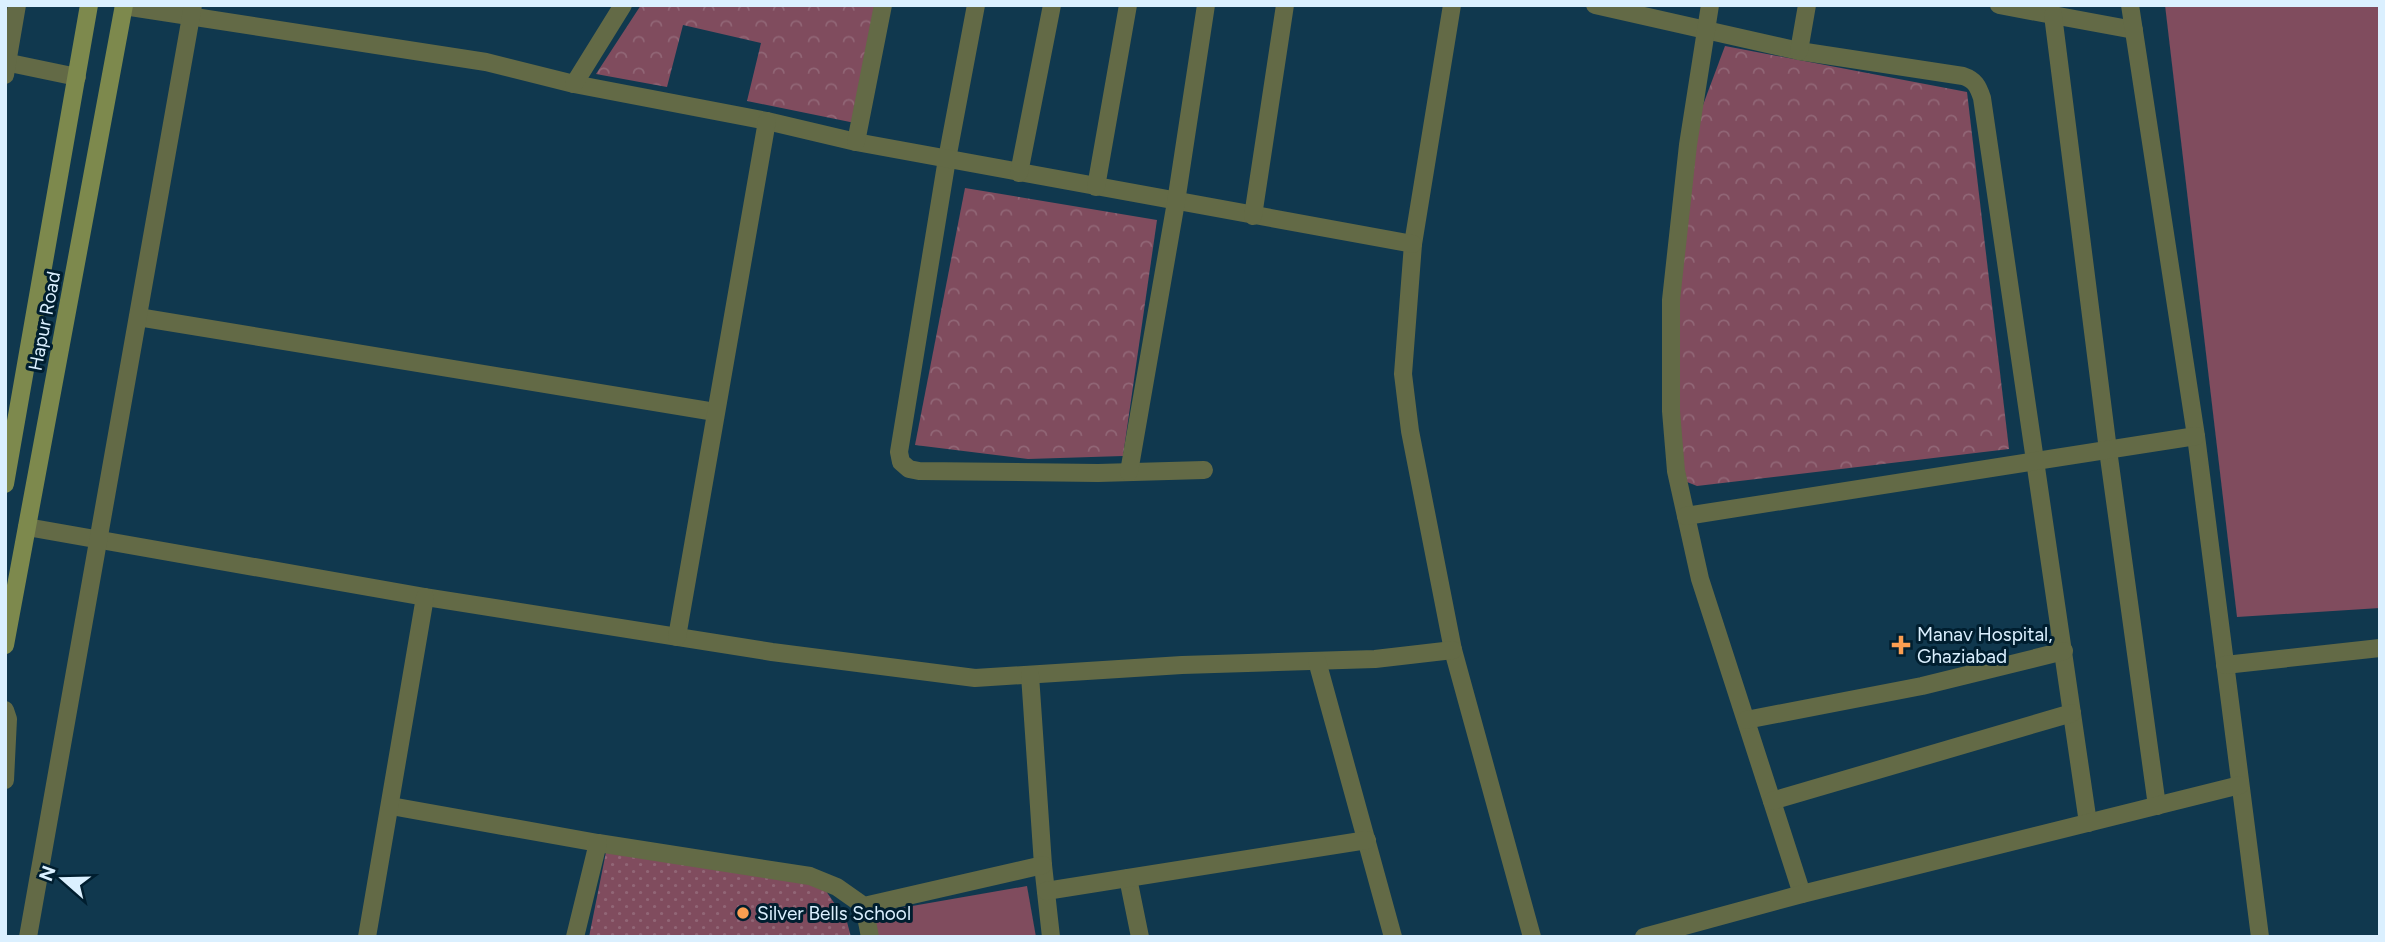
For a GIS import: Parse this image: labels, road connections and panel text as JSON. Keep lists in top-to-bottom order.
{
  "streets": {
    "main road": ["Hapur Road"]
  },
  "places": {
    "health": ["Manav Hospital, Ghaziabad"],
    "other": ["Silver Bells School"]
  },
  "north": "left"
}
